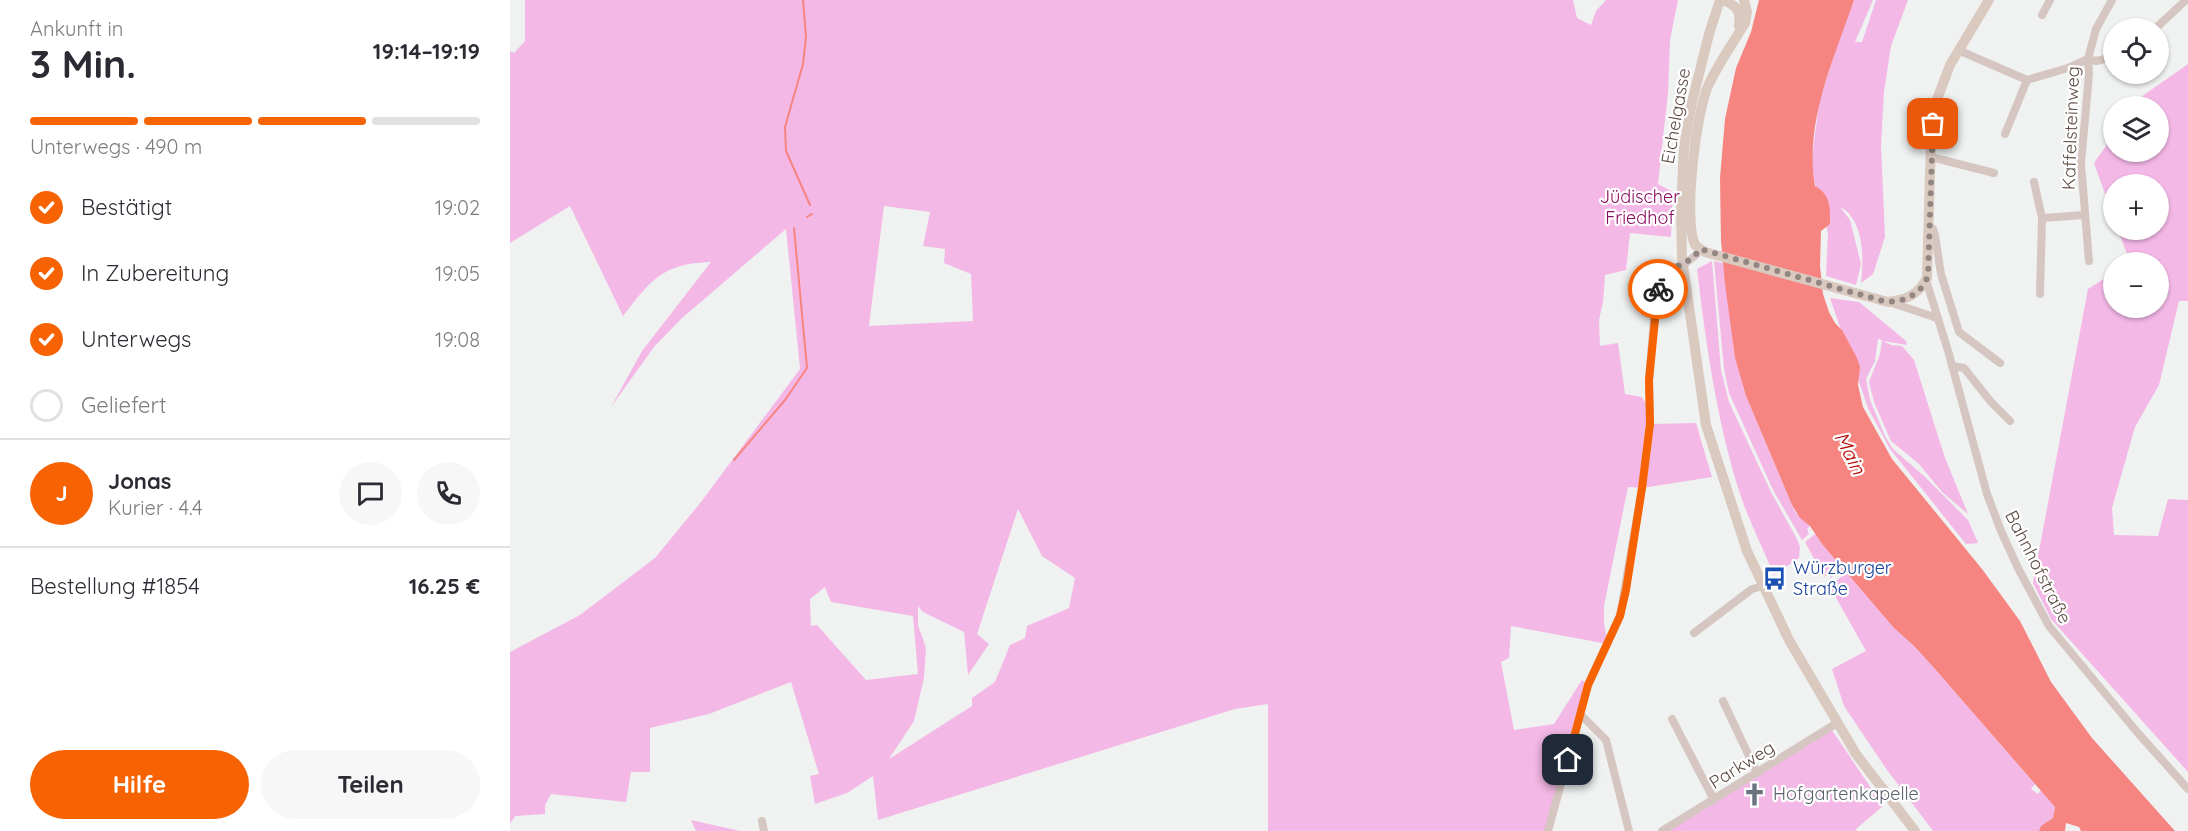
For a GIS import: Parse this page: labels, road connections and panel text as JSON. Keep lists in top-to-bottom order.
{
  "streets": {
    "main road": ["Eichelgasse"],
    "street": ["Kaffelsteinweg", "Bahnhofstraße", "Parkweg"]
  },
  "water": ["Main"],
  "parks": ["Jüdischer Friedhof"],
  "places": {
    "bus stop": ["Würzburger Straße"],
    "church": ["Hofgartenkapelle"]
  },
  "page": {
    "heading": ["3 Min.", "Ankunft in", "19:14–19:19"],
    "panel": [
      "Jonas",
      "Kurier · 4.4",
      "Bestellung #1854",
      "16.25 €"
    ],
    "map_buttons": ["+", "−"],
    "bar": "Unterwegs · 490 m",
    "list": [
      ["Bestätigt", "19:02"],
      ["In Zubereitung", "19:05"],
      ["Unterwegs", "19:08"],
      "Geliefert"
    ],
    "round": "J",
    "buttons": ["Hilfe", "Teilen"]
  }
}
